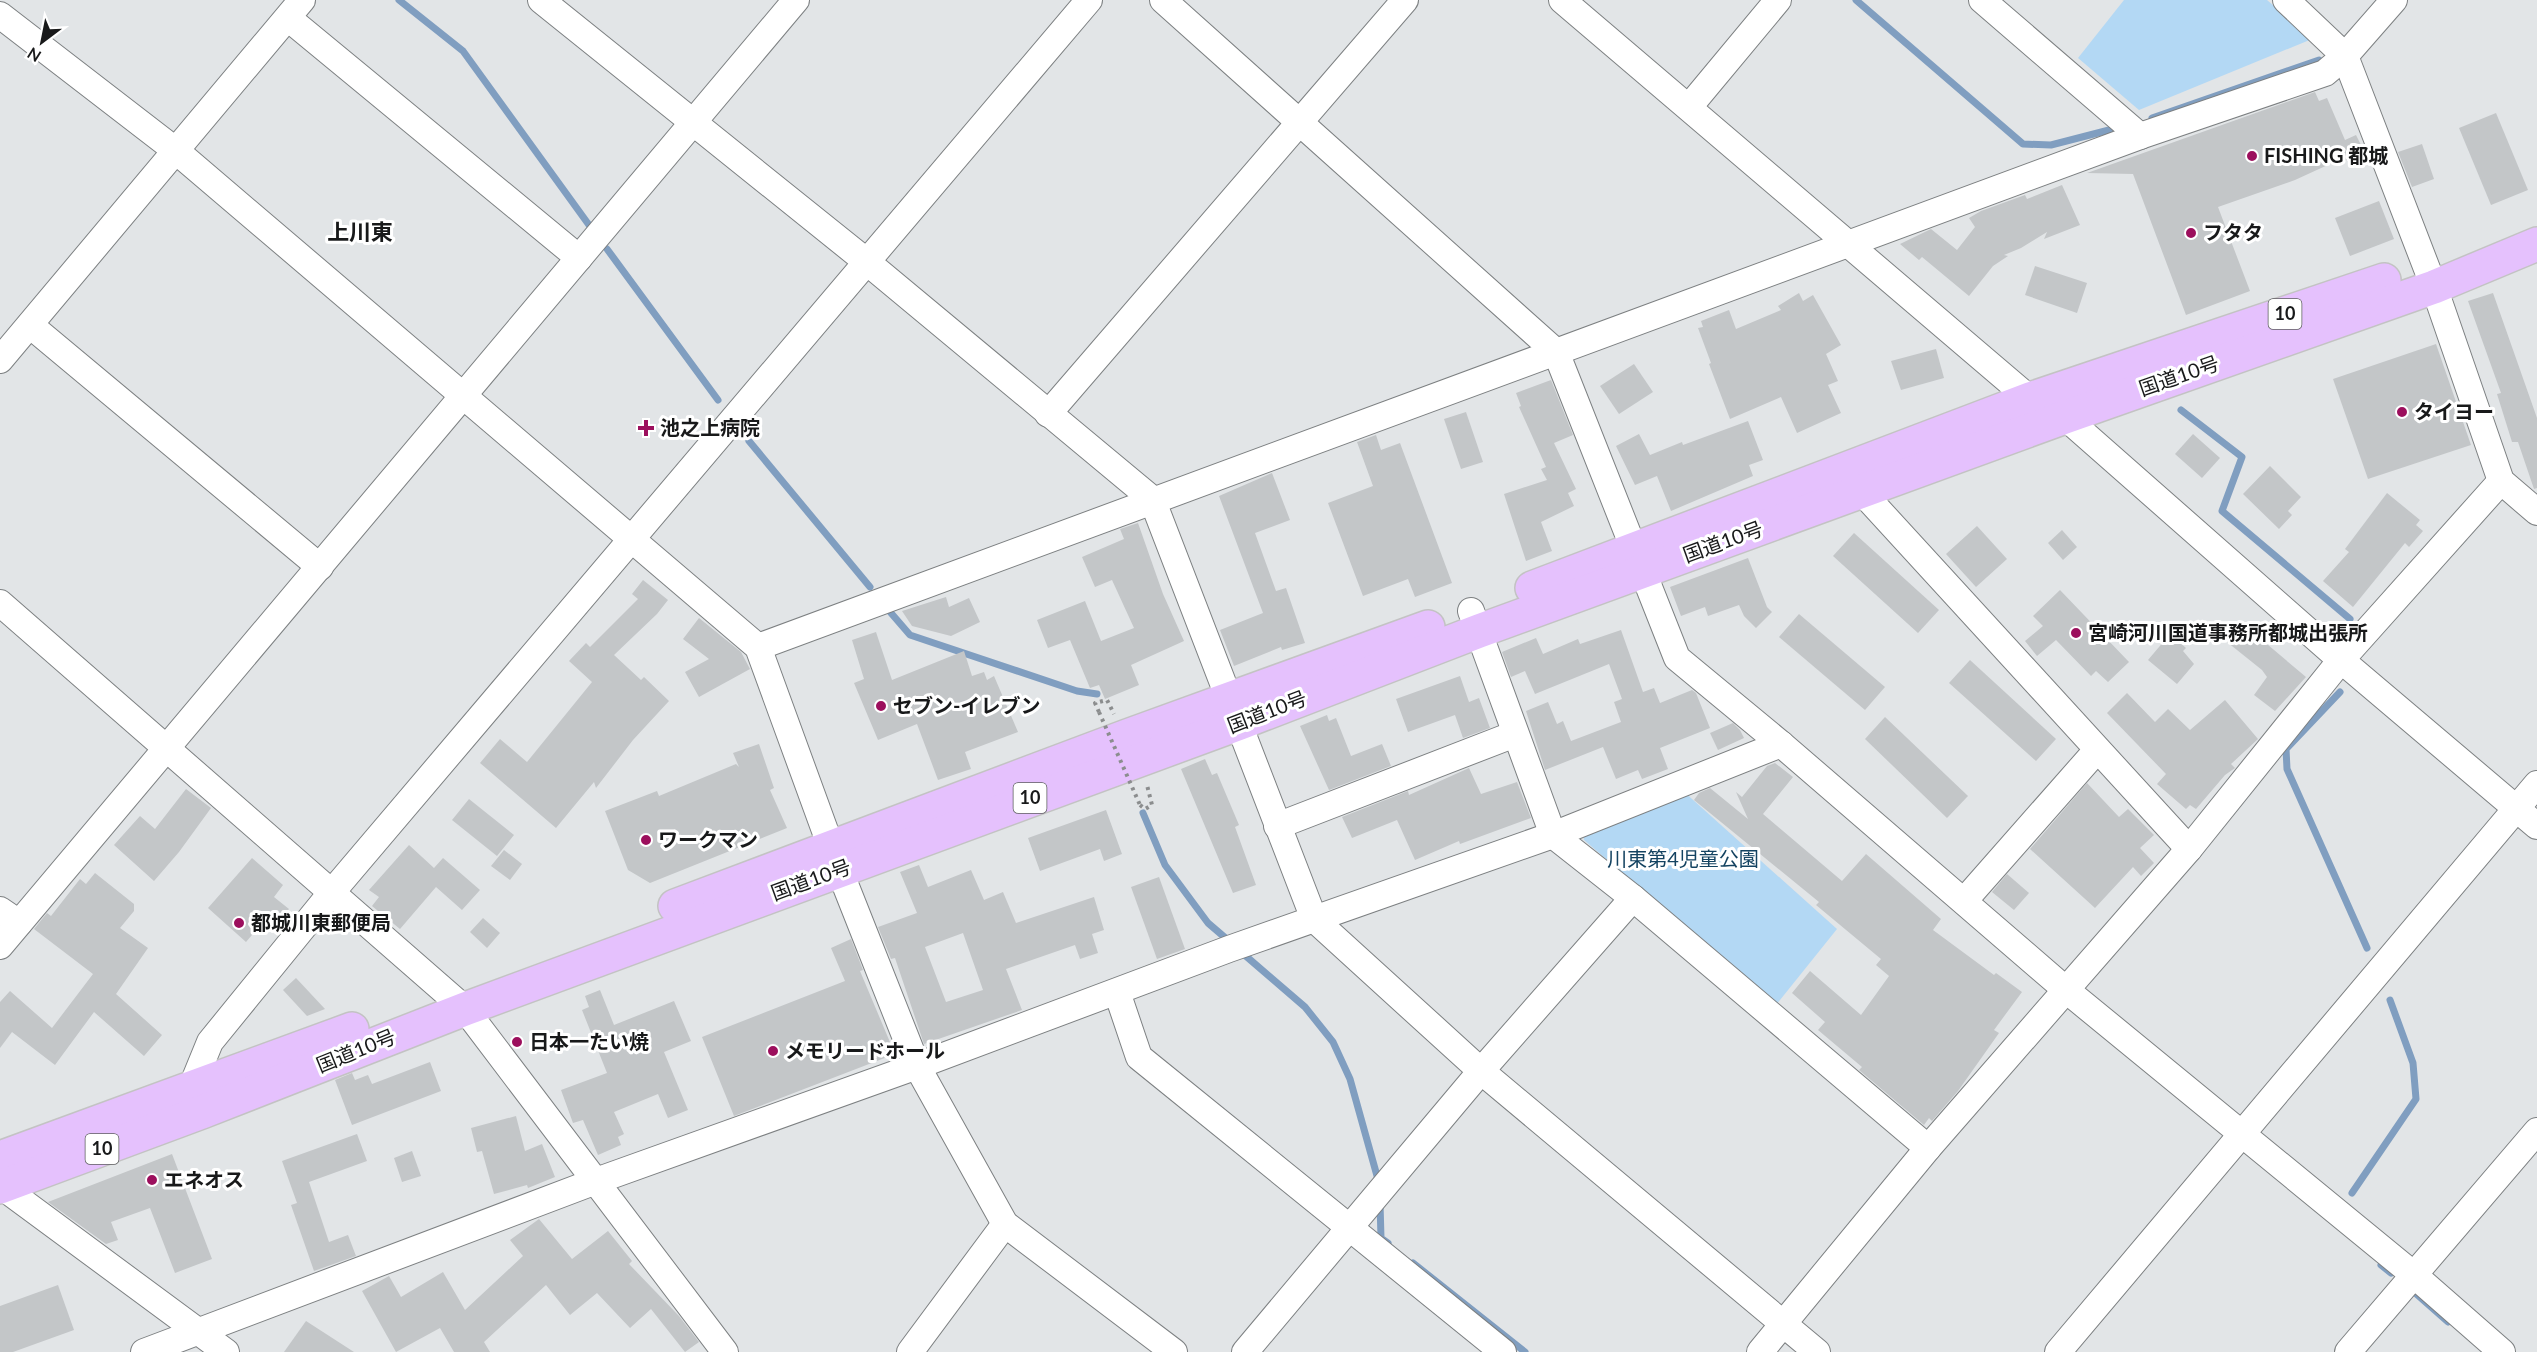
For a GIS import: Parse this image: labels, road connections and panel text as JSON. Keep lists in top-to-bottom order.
{
  "streets": {
    "highway": ["10", "国道10号"]
  },
  "districts": ["上川東"],
  "parks": ["川東第4児童公園"],
  "places": {
    "other": [
      "FISHING 都城",
      "フタタ",
      "タイヨー",
      "宮崎河川国道事務所都城出張所",
      "セブン-イレブン",
      "ワークマン",
      "都城川東郵便局",
      "日本一たい焼",
      "メモリードホール",
      "エネオス"
    ],
    "health": ["池之上病院"]
  },
  "north": "bottom left"
}
